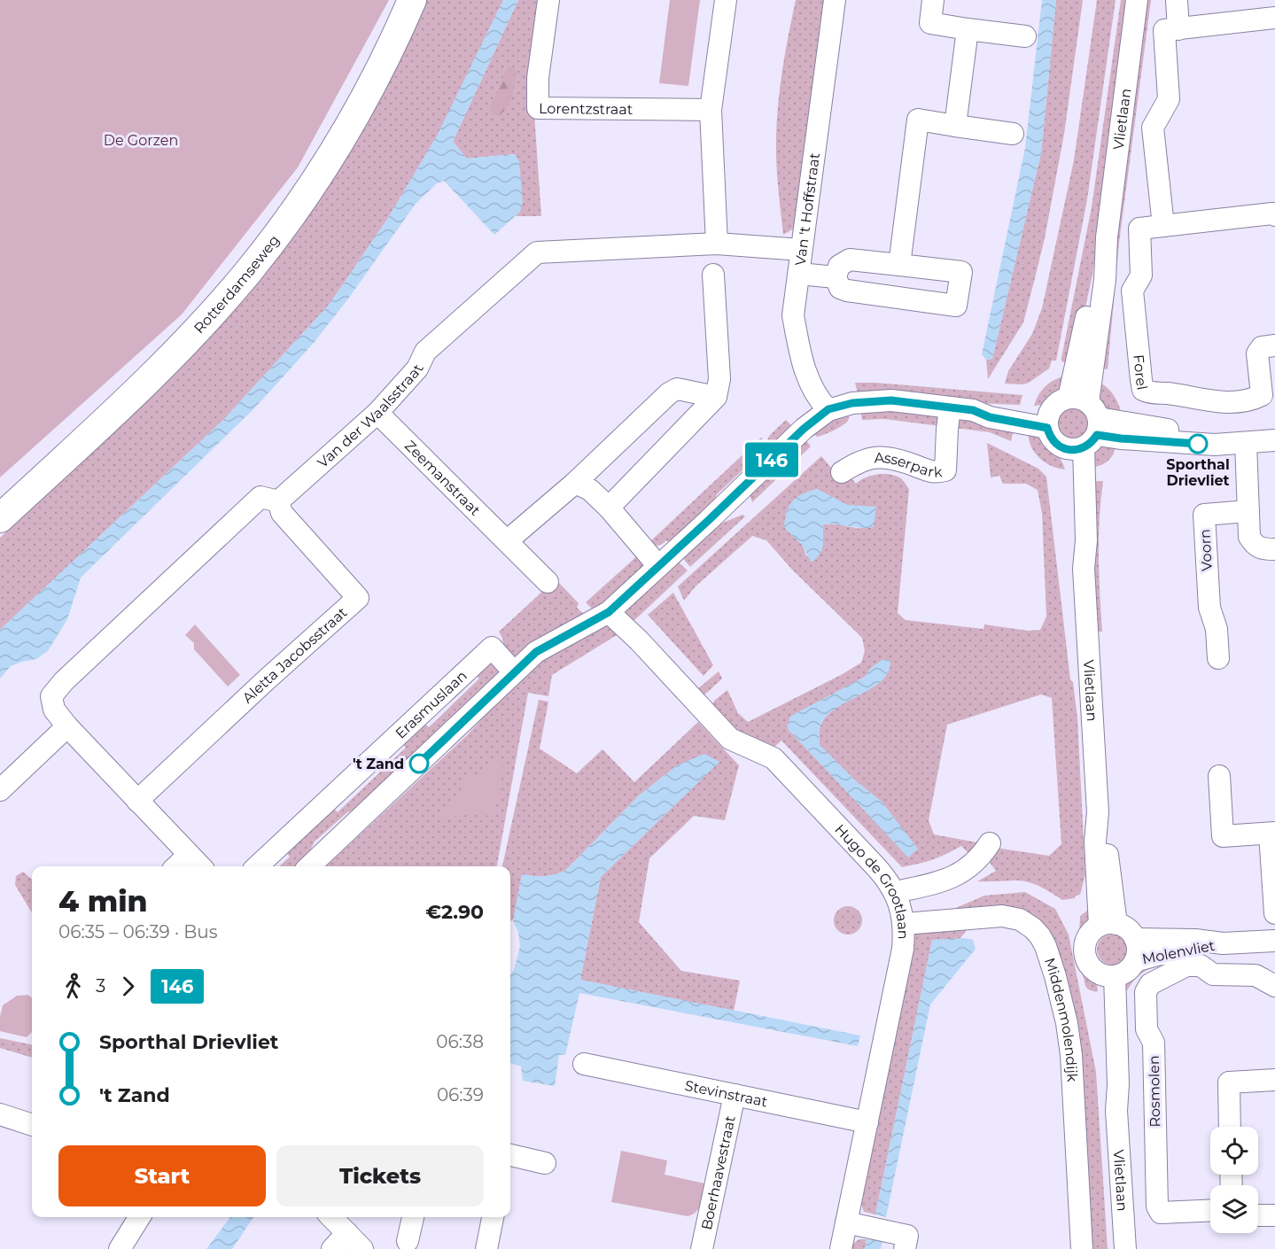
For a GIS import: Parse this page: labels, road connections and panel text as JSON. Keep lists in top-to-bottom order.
{
  "streets": {
    "main road": ["Rotterdamseweg"],
    "street": [
      "Lorentzstraat",
      "Vlietlaan",
      "Van 't Hoffstraat",
      "Forel",
      "Van der Waalsstraat",
      "Asserpark",
      "Zeemanstraat",
      "Voorn",
      "Aletta Jacobsstraat",
      "Erasmuslaan",
      "Hugo de Grootlaan",
      "Molenvliet",
      "Middenmolendijk",
      "Rosmolen",
      "Stevinstraat",
      "Boerhaavestraat"
    ]
  },
  "crossings": [
    ["Vlietlaan", "Molenvliet"],
    ["Van 't Hoffstraat", "Van der Waalsstraat"],
    ["Van der Waalsstraat", "Zeemanstraat"],
    ["Van der Waalsstraat", "Aletta Jacobsstraat"],
    ["Hugo de Grootlaan", "Middenmolendijk"],
    ["Hugo de Grootlaan", "Stevinstraat"],
    ["Stevinstraat", "Boerhaavestraat"]
  ],
  "parks": ["De Gorzen"],
  "places": ["Sporthal Drievliet", "'t Zand"],
  "lines": ["bus line 146"],
  "page": {
    "on_map": "146",
    "heading": ["4 min", "06:35 – 06:39 · Bus", "€2.90"],
    "legs": ["3", "146"],
    "list": [
      {
        "name": "Sporthal Drievliet",
        "value": "06:38"
      },
      {
        "name": "'t Zand",
        "value": "06:39"
      }
    ],
    "buttons": ["Start", "Tickets"]
  }
}
